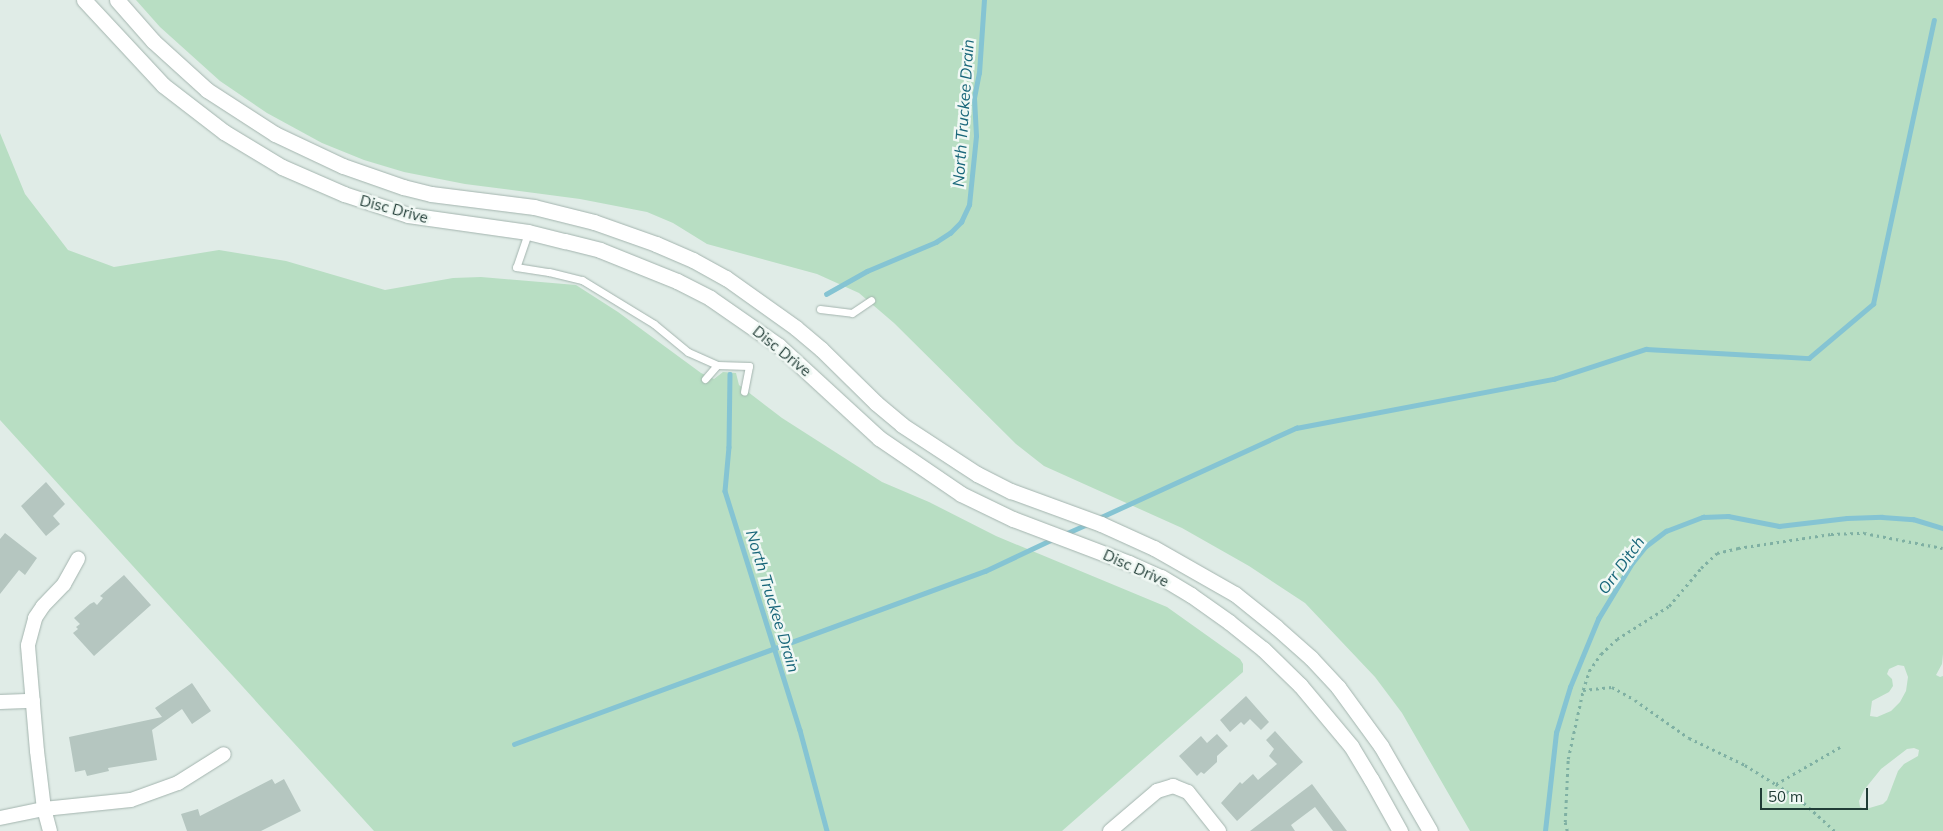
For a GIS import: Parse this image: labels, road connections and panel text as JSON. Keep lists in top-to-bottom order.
{
  "streets": {
    "main road": ["Disc Drive"]
  },
  "water": ["North Truckee Drain", "Orr Ditch"],
  "scale_bar": "50 m"
}
